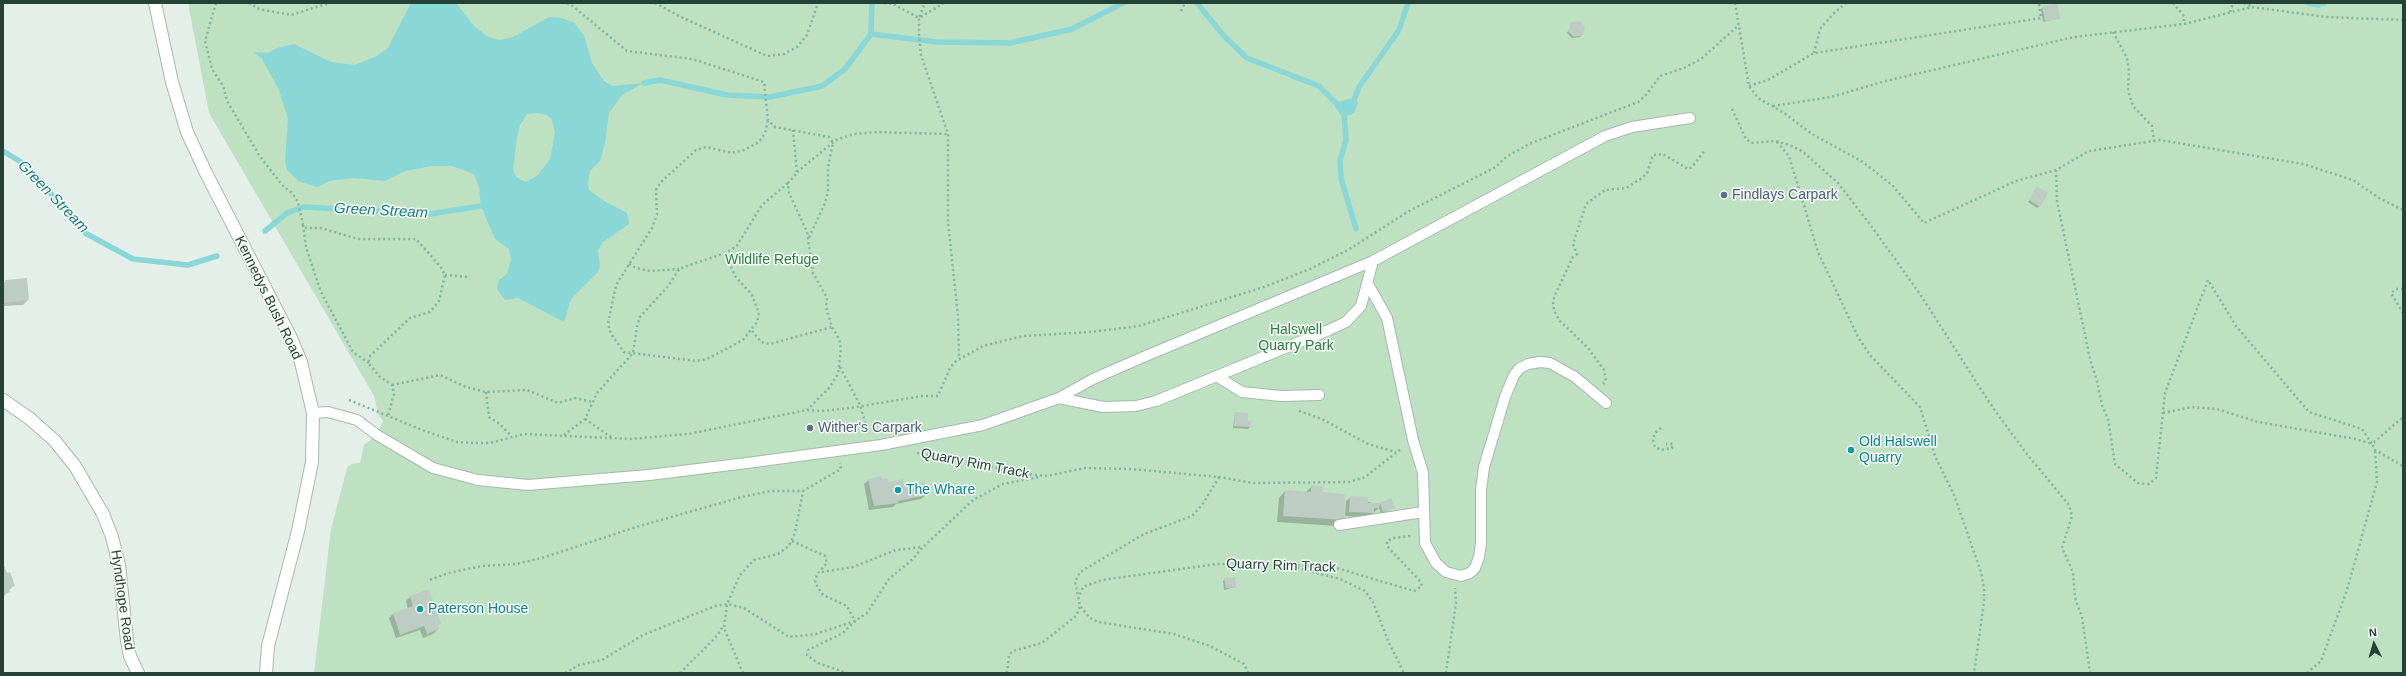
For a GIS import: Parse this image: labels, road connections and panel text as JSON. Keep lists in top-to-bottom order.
{
  "streets": {
    "street": ["Kennedys Bush Road", "Hyndhope Road"],
    "path": ["Quarry Rim Track"]
  },
  "water": ["Green Stream"],
  "parks": ["Wildlife Refuge", "Halswell Quarry Park"],
  "places": [
    "Findlays Carpark",
    "Wither's Carpark",
    "Old Halswell Quarry",
    "The Whare",
    "Paterson House"
  ],
  "north": "top"
}
